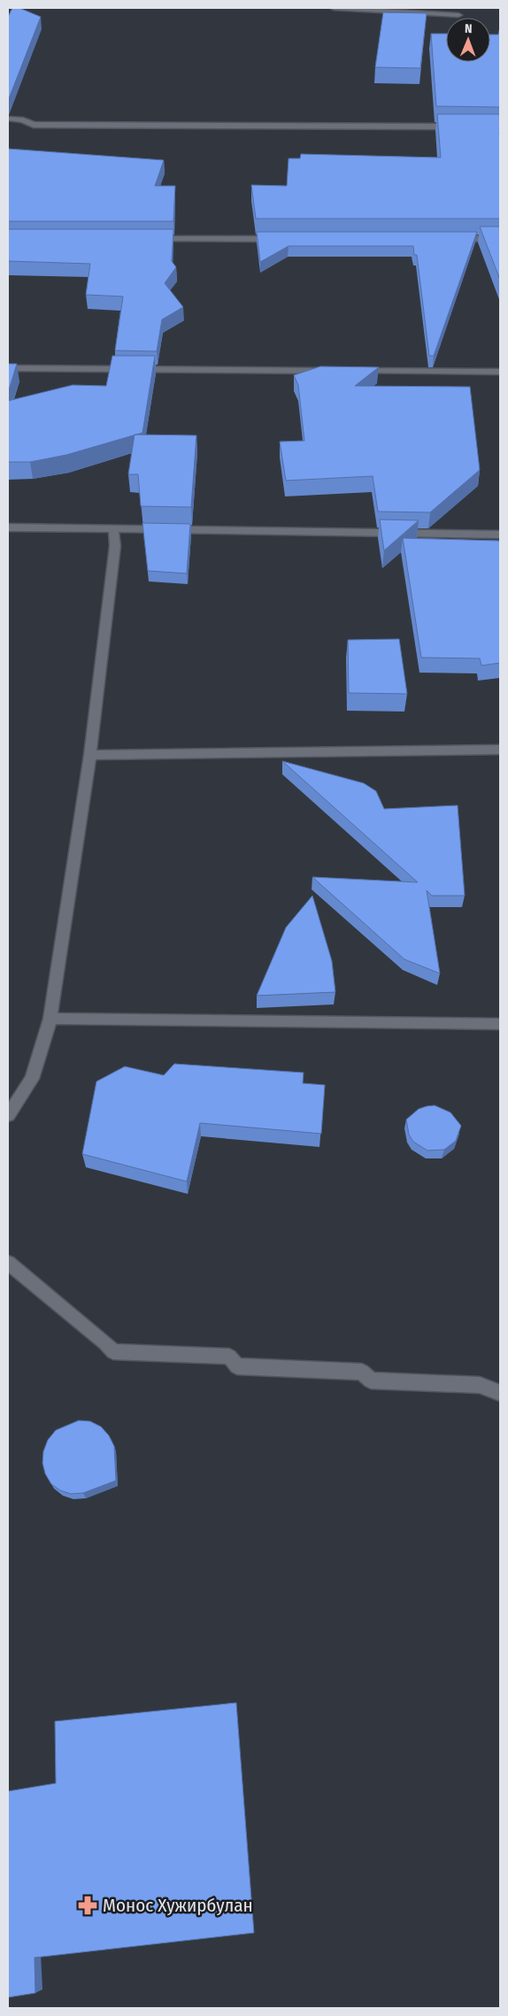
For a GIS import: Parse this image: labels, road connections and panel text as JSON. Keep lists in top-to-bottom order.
{
  "places": {
    "pharmacy": ["Монос Хужирбулан"]
  },
  "north": "top"
}
